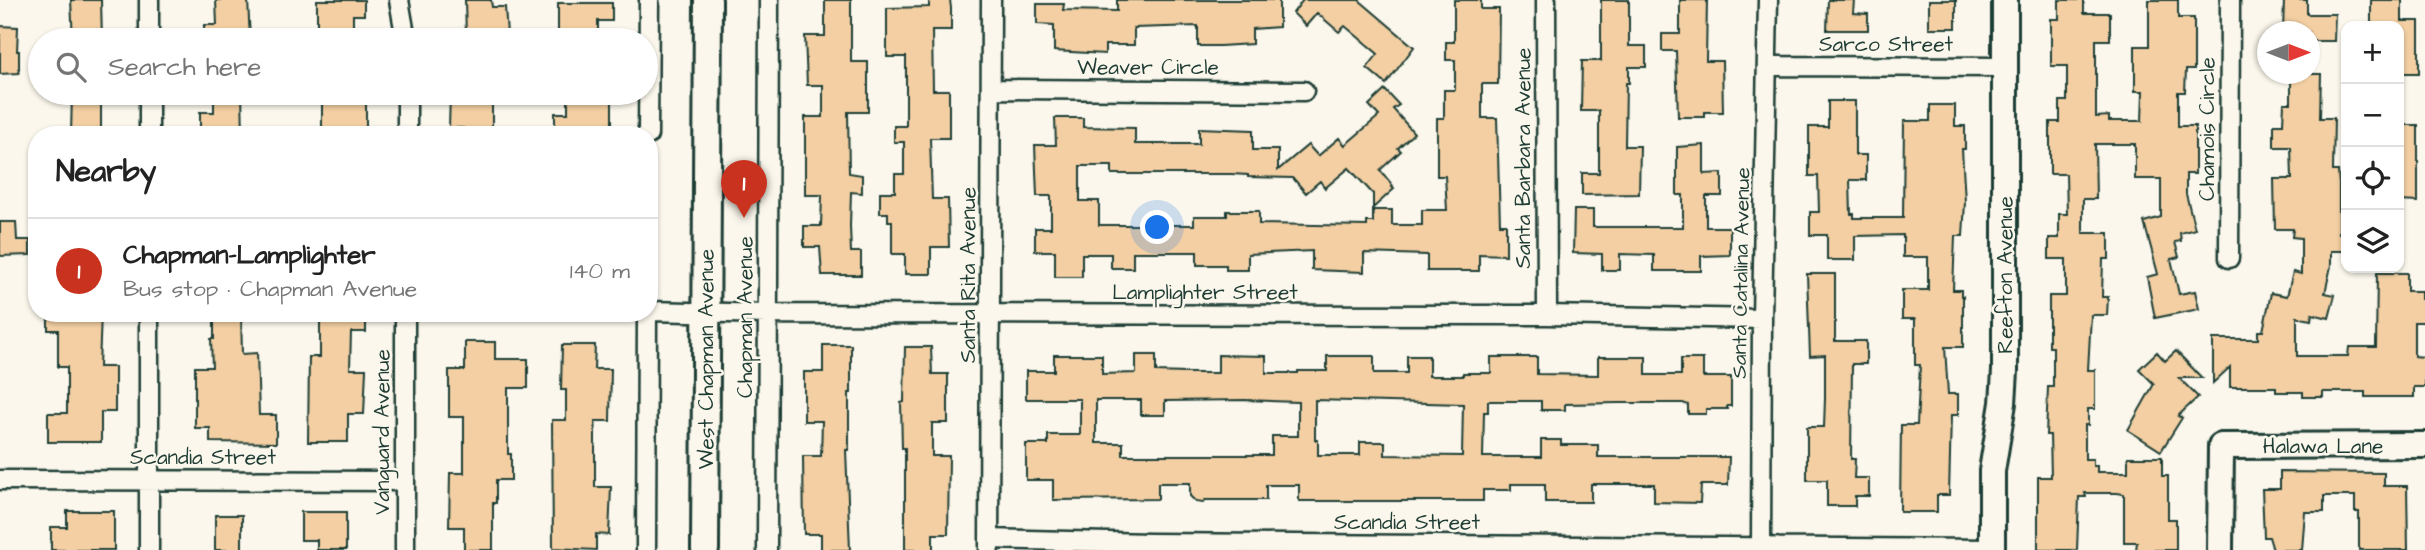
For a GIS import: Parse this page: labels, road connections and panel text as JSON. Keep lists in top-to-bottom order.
{
  "streets": {
    "main road": ["West Chapman Avenue"],
    "street": [
      "Sarco Street",
      "Weaver Circle",
      "Chamois Circle",
      "Santa Barbara Avenue",
      "Santa Catalina Avenue",
      "Santa Rita Avenue",
      "Reefton Avenue",
      "Lamplighter Street",
      "Chapman Avenue",
      "Vanguard Avenue",
      "Halawa Lane",
      "Scandia Street"
    ]
  },
  "crossings": [
    ["Sarco Street", "Santa Catalina Avenue"],
    ["Sarco Street", "Reefton Avenue"],
    ["Weaver Circle", "Santa Rita Avenue"],
    ["Santa Barbara Avenue", "Lamplighter Street"],
    ["Santa Catalina Avenue", "Lamplighter Street"],
    ["Santa Catalina Avenue", "Scandia Street"],
    ["Santa Rita Avenue", "Lamplighter Street"],
    ["Santa Rita Avenue", "Scandia Street"],
    ["Reefton Avenue", "Scandia Street"],
    ["Lamplighter Street", "Chapman Avenue"],
    ["Lamplighter Street", "West Chapman Avenue"],
    ["Vanguard Avenue", "Scandia Street"]
  ],
  "north": "right",
  "page": {
    "map_buttons": ["+", "−"],
    "search": "Search here",
    "heading": "Nearby",
    "pins": "1",
    "list": [
      {
        "mark": "1",
        "name": "Chapman-Lamplighter",
        "note": "Bus stop · Chapman Avenue",
        "value": "140 m"
      }
    ]
  }
}
